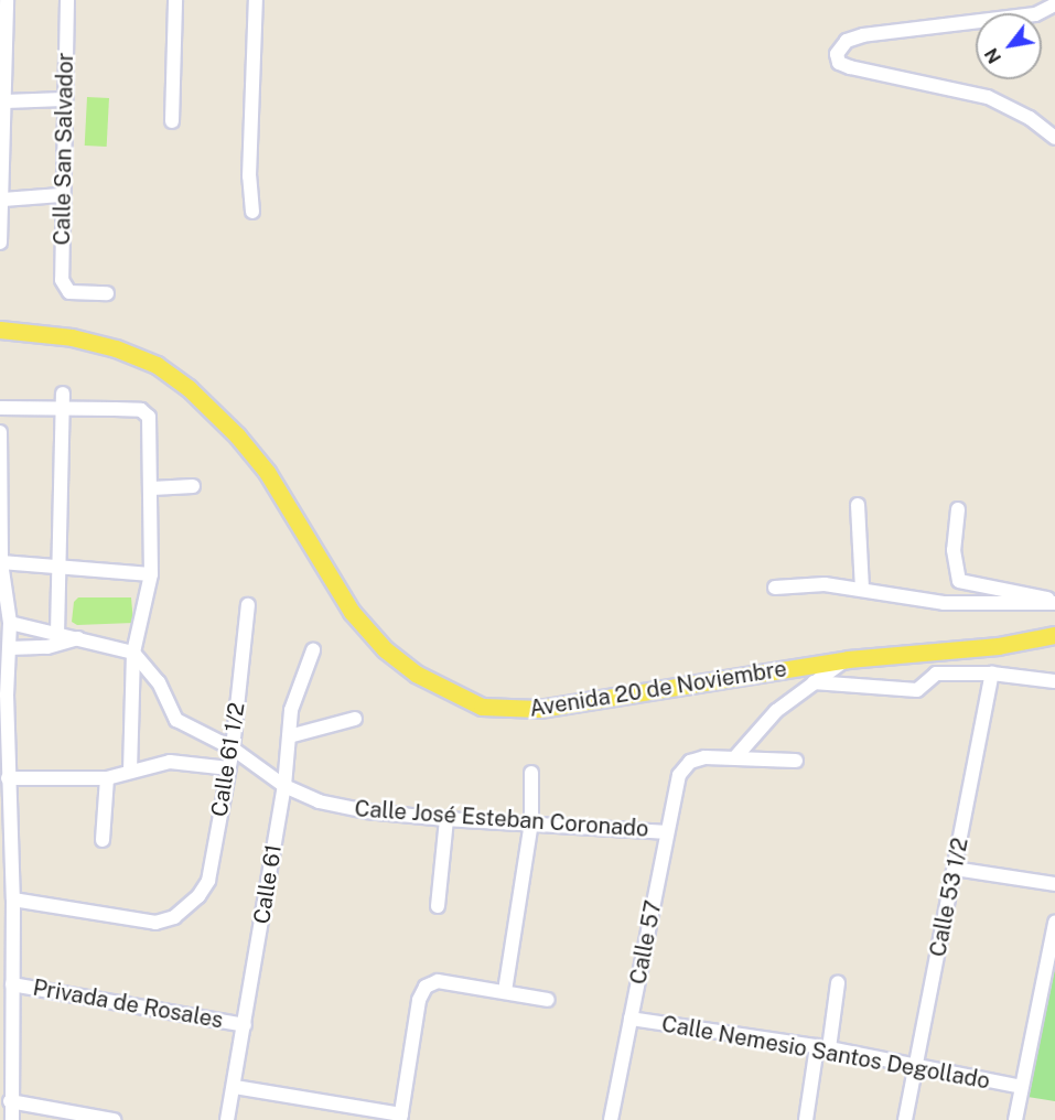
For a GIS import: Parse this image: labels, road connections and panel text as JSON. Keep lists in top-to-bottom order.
{
  "streets": {
    "main road": ["Avenida 20 de Noviembre"],
    "street": [
      "Calle San Salvador",
      "Calle 61 1/2",
      "Calle José Esteban Coronado",
      "Calle 61",
      "Calle 53 1/2",
      "Calle 57",
      "Privada de Rosales",
      "Calle Nemesio Santos Degollado"
    ]
  },
  "crossings": [
    ["Calle 61 1/2", "Calle José Esteban Coronado"],
    ["Calle José Esteban Coronado", "Calle 61"],
    ["Calle José Esteban Coronado", "Calle 57"],
    ["Calle 61", "Privada de Rosales"],
    ["Calle 53 1/2", "Calle Nemesio Santos Degollado"],
    ["Calle 57", "Calle Nemesio Santos Degollado"]
  ],
  "north": "bottom left"
}
